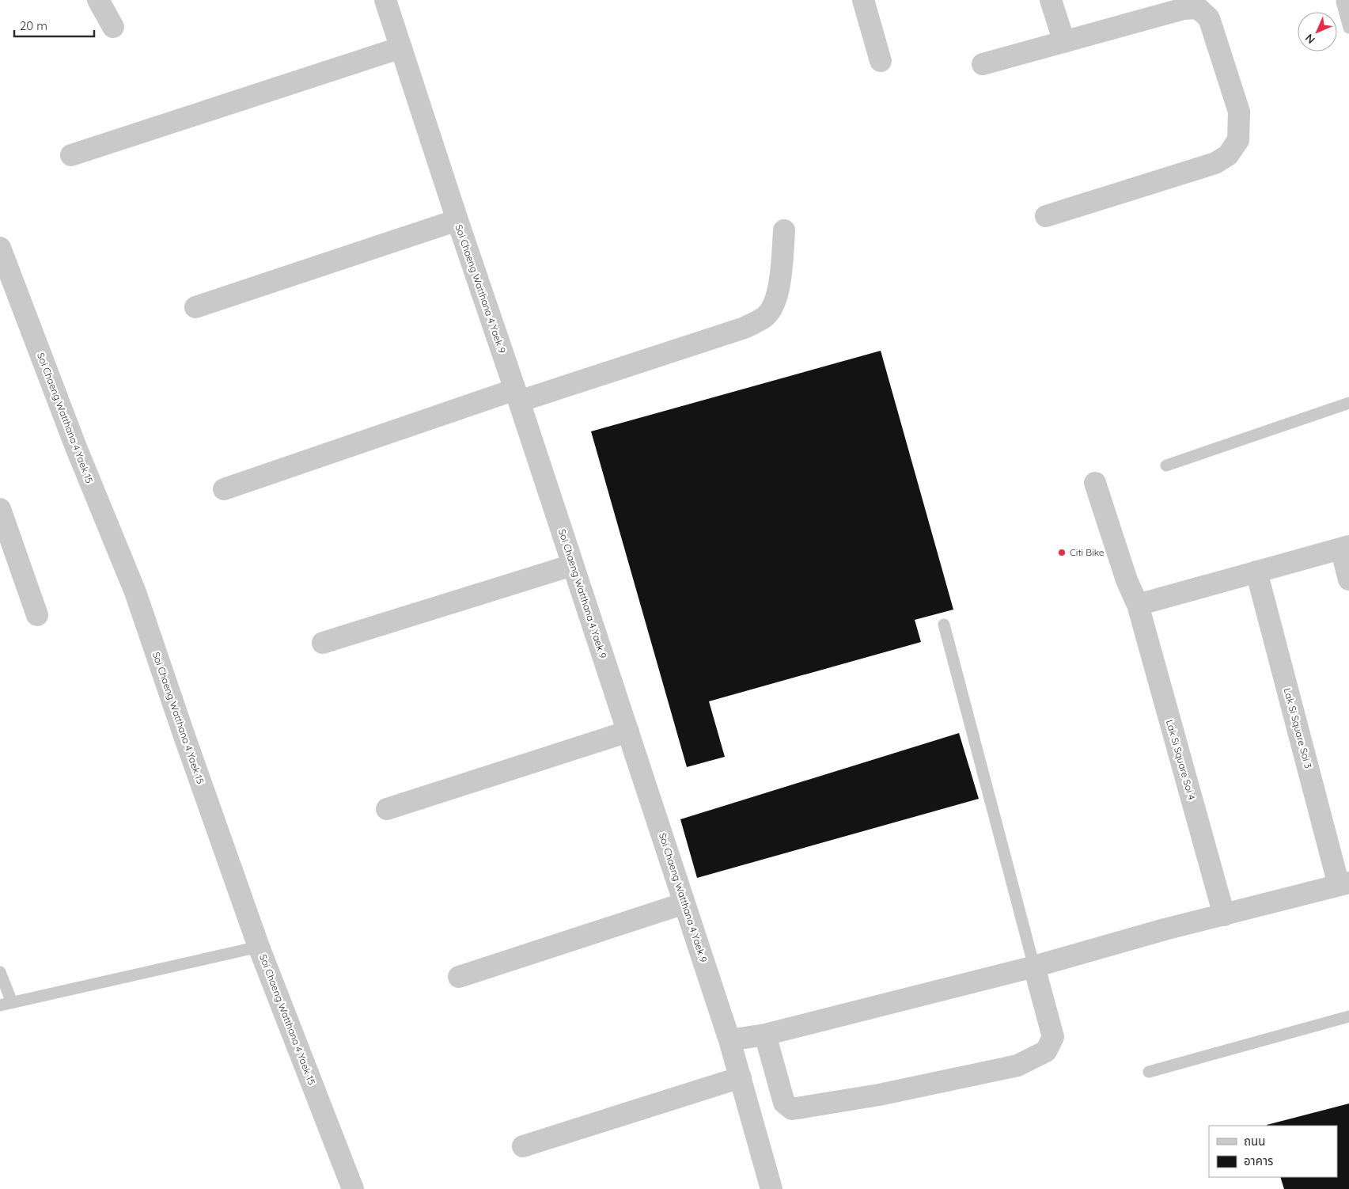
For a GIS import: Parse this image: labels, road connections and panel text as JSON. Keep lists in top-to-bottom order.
{
  "streets": {
    "street": [
      "Soi Chaeng Watthana 4 Yaek 9",
      "Soi Chaeng Watthana 4 Yaek 15",
      "Lak Si Square Soi 3",
      "Lak Si Square Soi 4"
    ]
  },
  "places": ["Citi Bike"],
  "legend": ["ถนน", "อาคาร"],
  "scale_bar": "20 m",
  "north": "bottom left"
}
